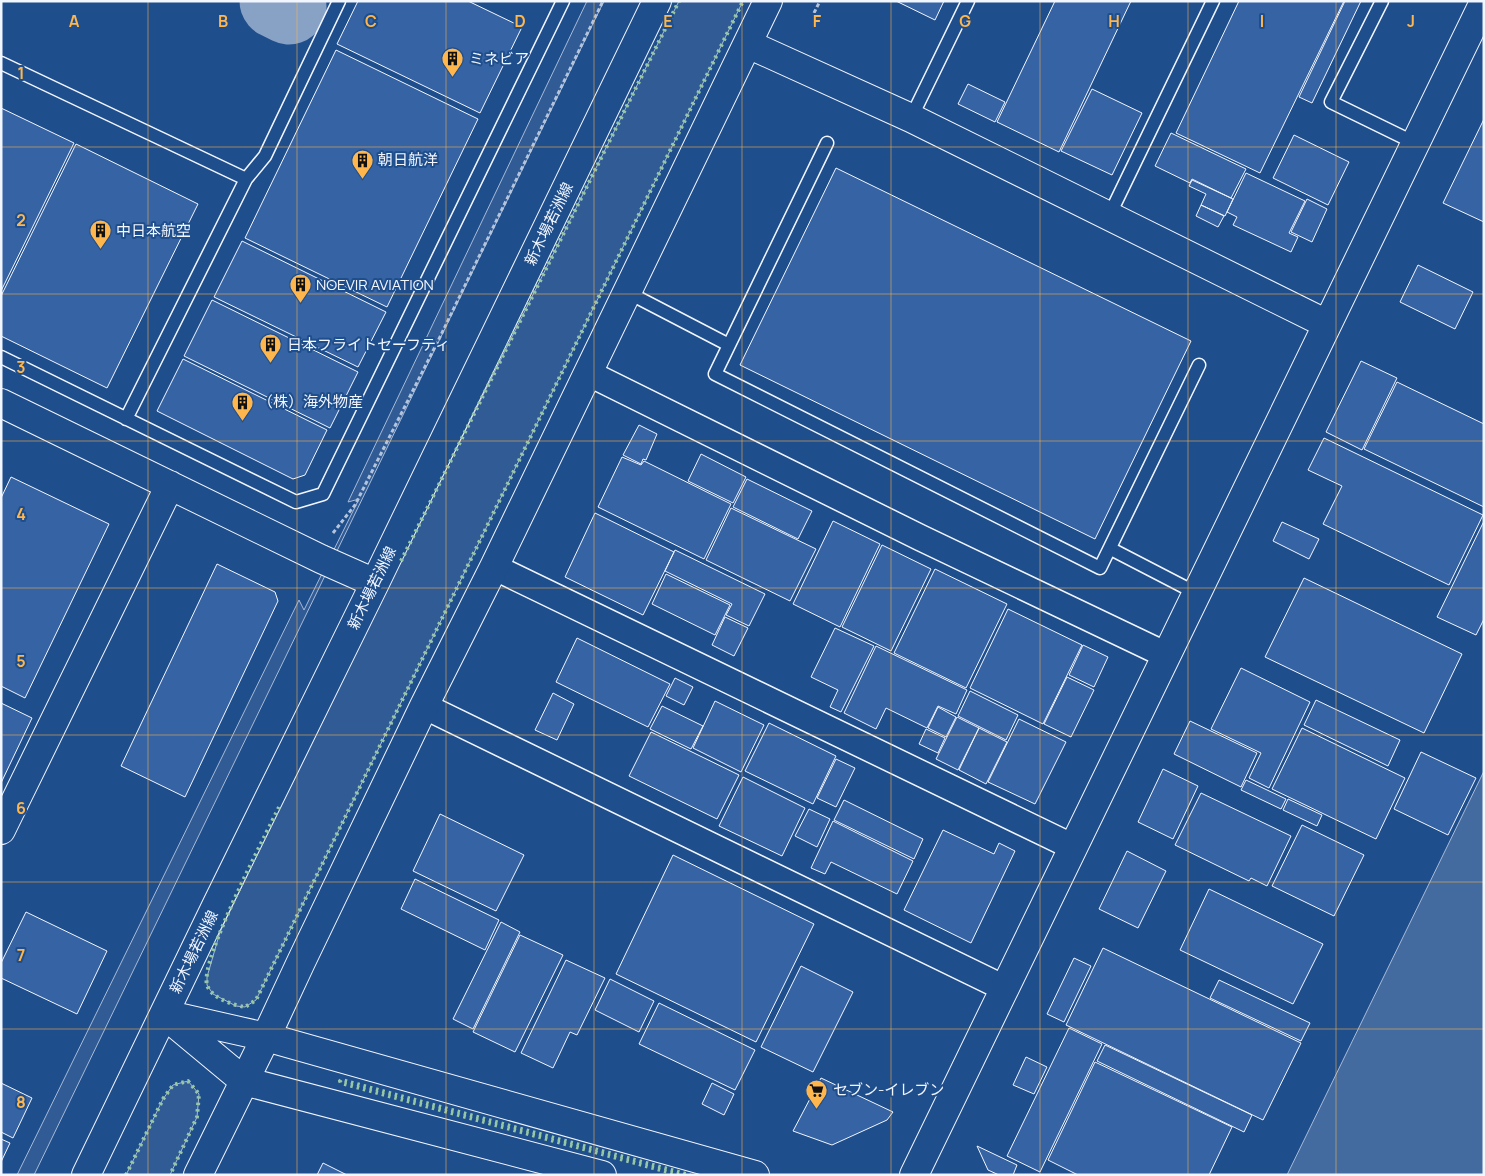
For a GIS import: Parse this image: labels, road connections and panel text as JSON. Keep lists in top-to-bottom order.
{
  "streets": {
    "street": ["新木場若洲線"]
  },
  "places": {
    "building": [
      "ミネビア",
      "朝日航洋",
      "中日本航空",
      "NOEVIR AVIATION",
      "日本フライトセーフティ",
      "（株）海外物産"
    ],
    "supermarket": ["セブン-イレブン"]
  },
  "grid": {
    "columns": [
      "A",
      "B",
      "C",
      "D",
      "E",
      "F",
      "G",
      "H",
      "I",
      "J"
    ],
    "rows": [
      "1",
      "2",
      "3",
      "4",
      "5",
      "6",
      "7",
      "8"
    ]
  }
}
